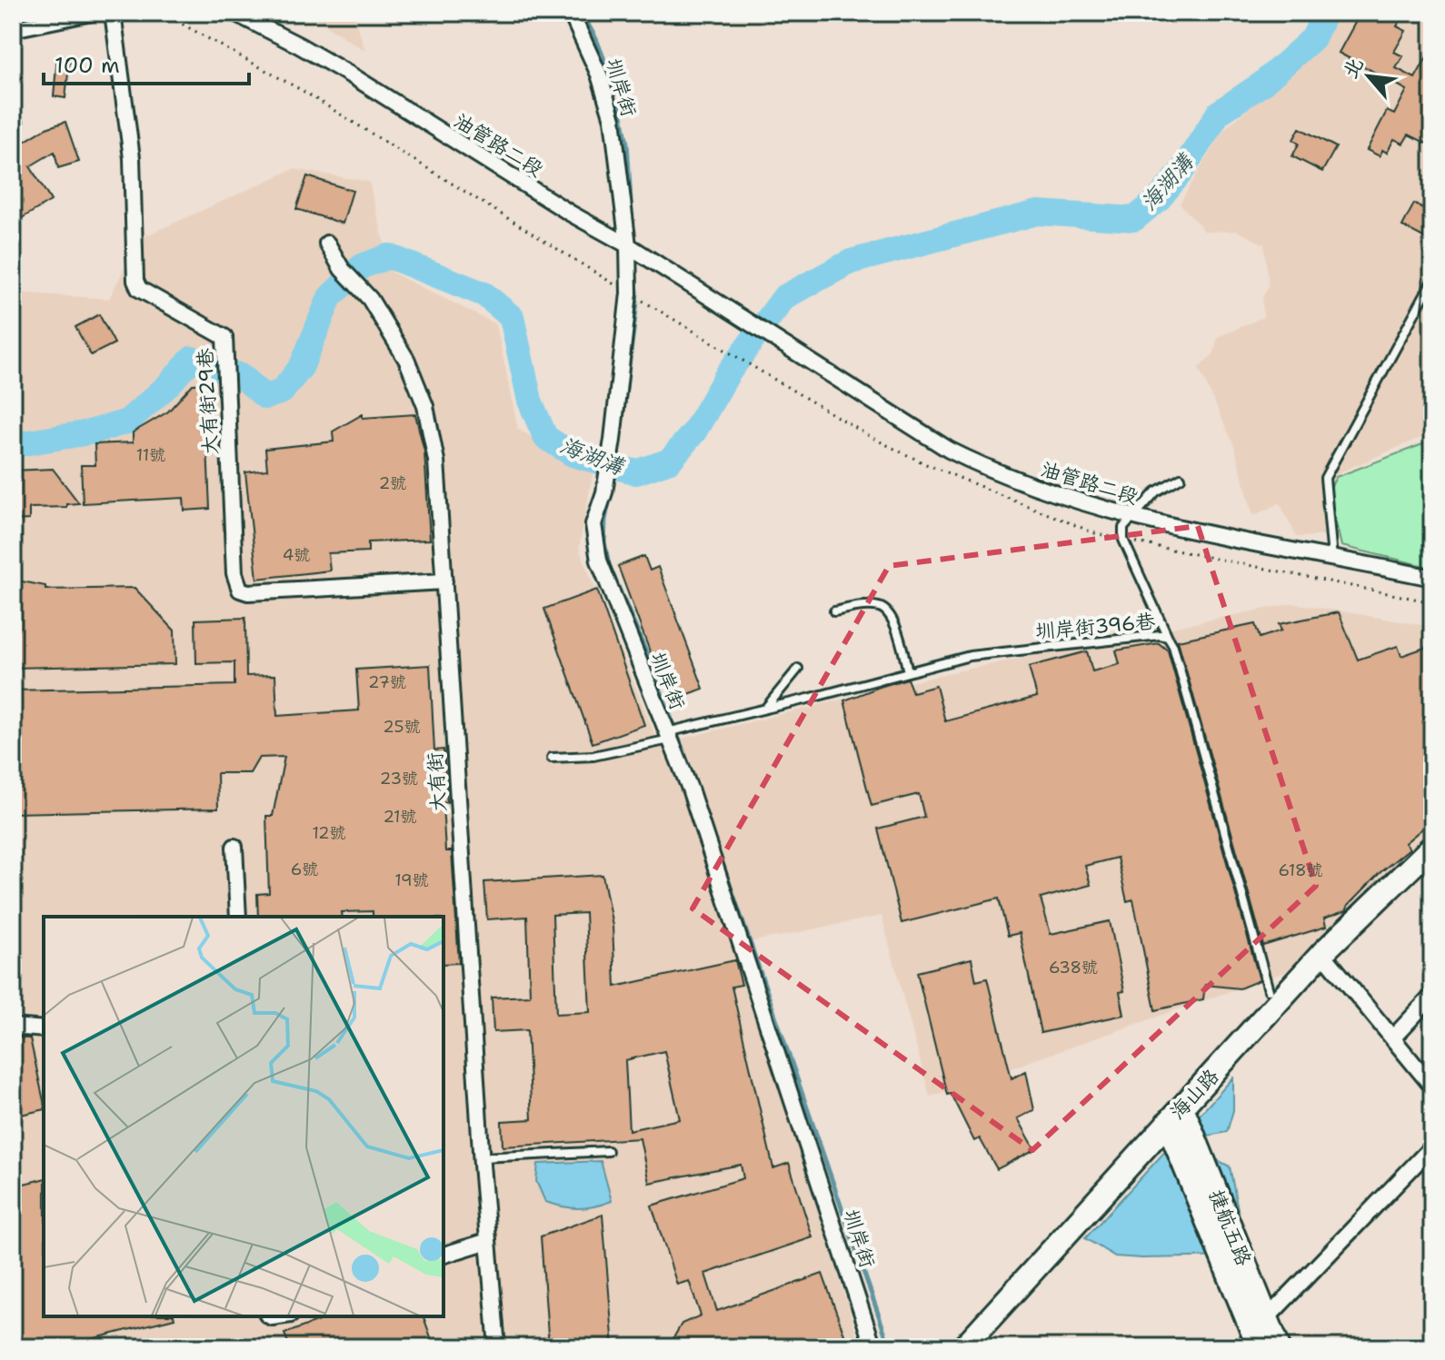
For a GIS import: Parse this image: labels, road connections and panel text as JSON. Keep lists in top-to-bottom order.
{
  "streets": {
    "main road": ["海山路", "捷航五路"],
    "street": [
      "圳岸街",
      "油管路二段",
      "大有街29巷",
      "大有街"
    ],
    "lane": ["圳岸街396巷"]
  },
  "crossings": [
    ["圳岸街", "油管路二段"],
    ["圳岸街", "圳岸街396巷"],
    ["大有街29巷", "大有街"],
    ["海山路", "捷航五路"]
  ],
  "water": ["海湖溝"],
  "house_numbers": [
    "11號",
    "2號",
    "4號",
    "27號",
    "25號",
    "23號",
    "21號",
    "12號",
    "6號",
    "618號",
    "19號",
    "638號"
  ],
  "scale_bar": "100 m",
  "north": "top left"
}
